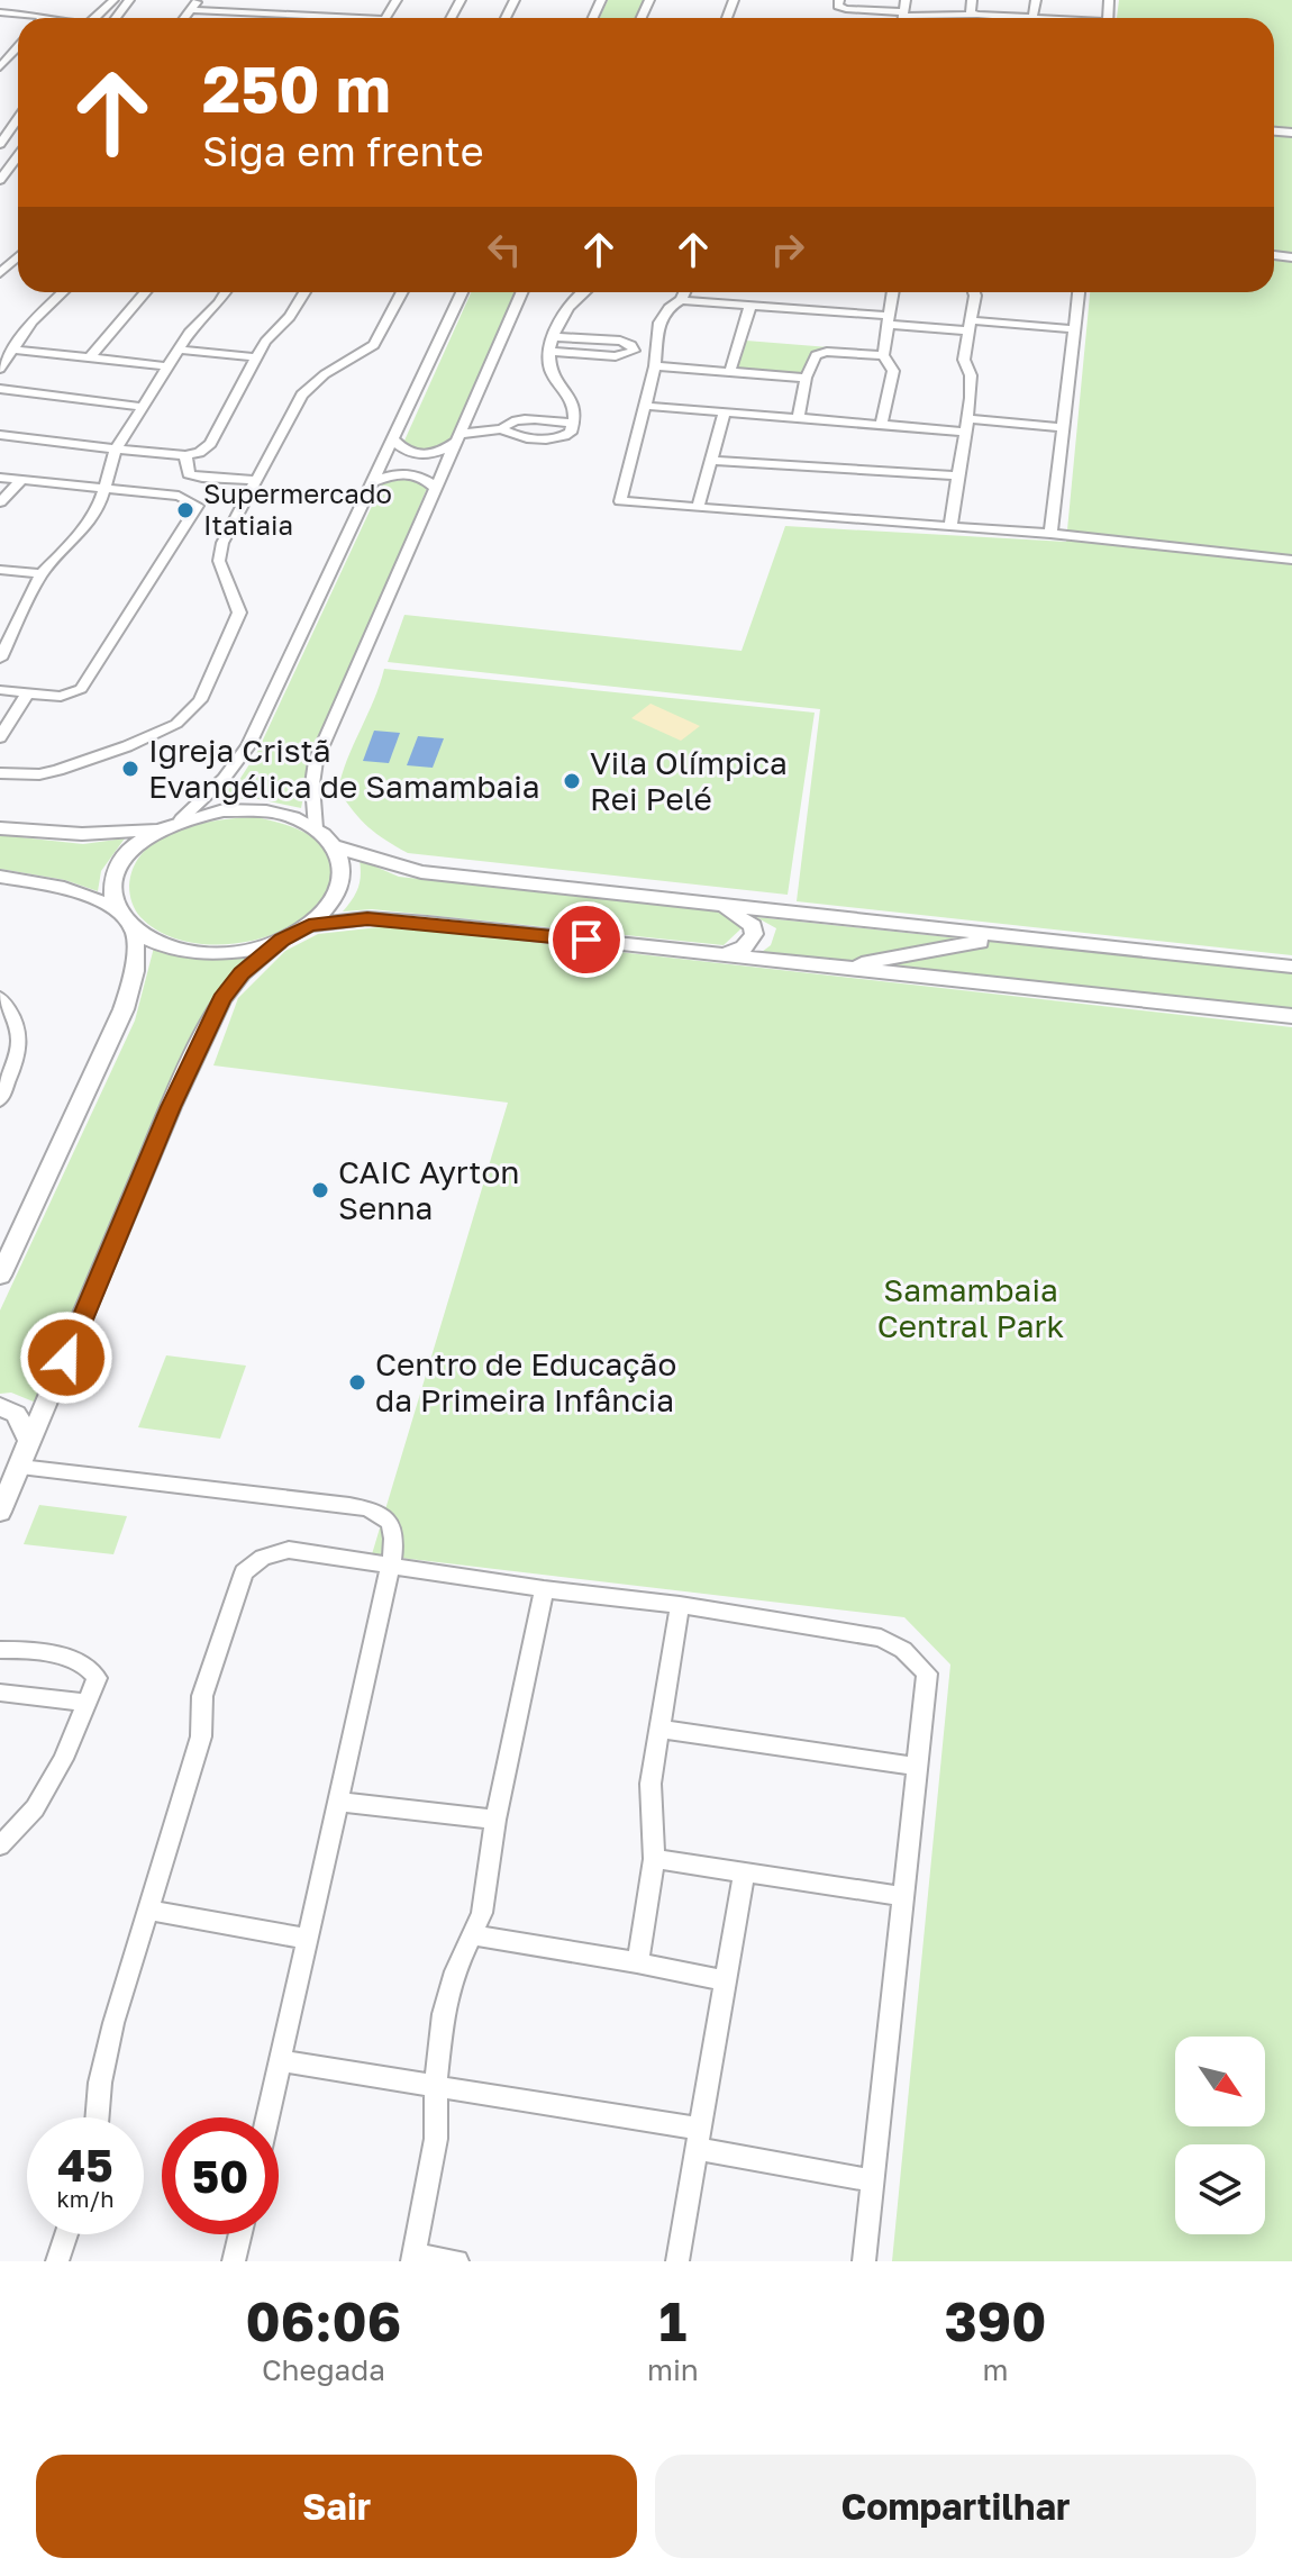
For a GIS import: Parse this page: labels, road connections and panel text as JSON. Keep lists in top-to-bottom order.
{
  "parks": ["Samambaia Central Park"],
  "places": [
    "Supermercado Itatiaia",
    "Igreja Cristã Evangélica de Samambaia",
    "Vila Olímpica Rei Pelé",
    "CAIC Ayrton Senna",
    "Centro de Educação da Primeira Infância"
  ],
  "north": "bottom right",
  "page": {
    "turn": ["250 m", "Siga em frente"],
    "speed": "45 km/h",
    "limit": "50",
    "eta": [
      "06:06",
      "Chegada",
      "1",
      "min",
      "390",
      "m"
    ],
    "buttons": ["Sair", "Compartilhar"]
  }
}
